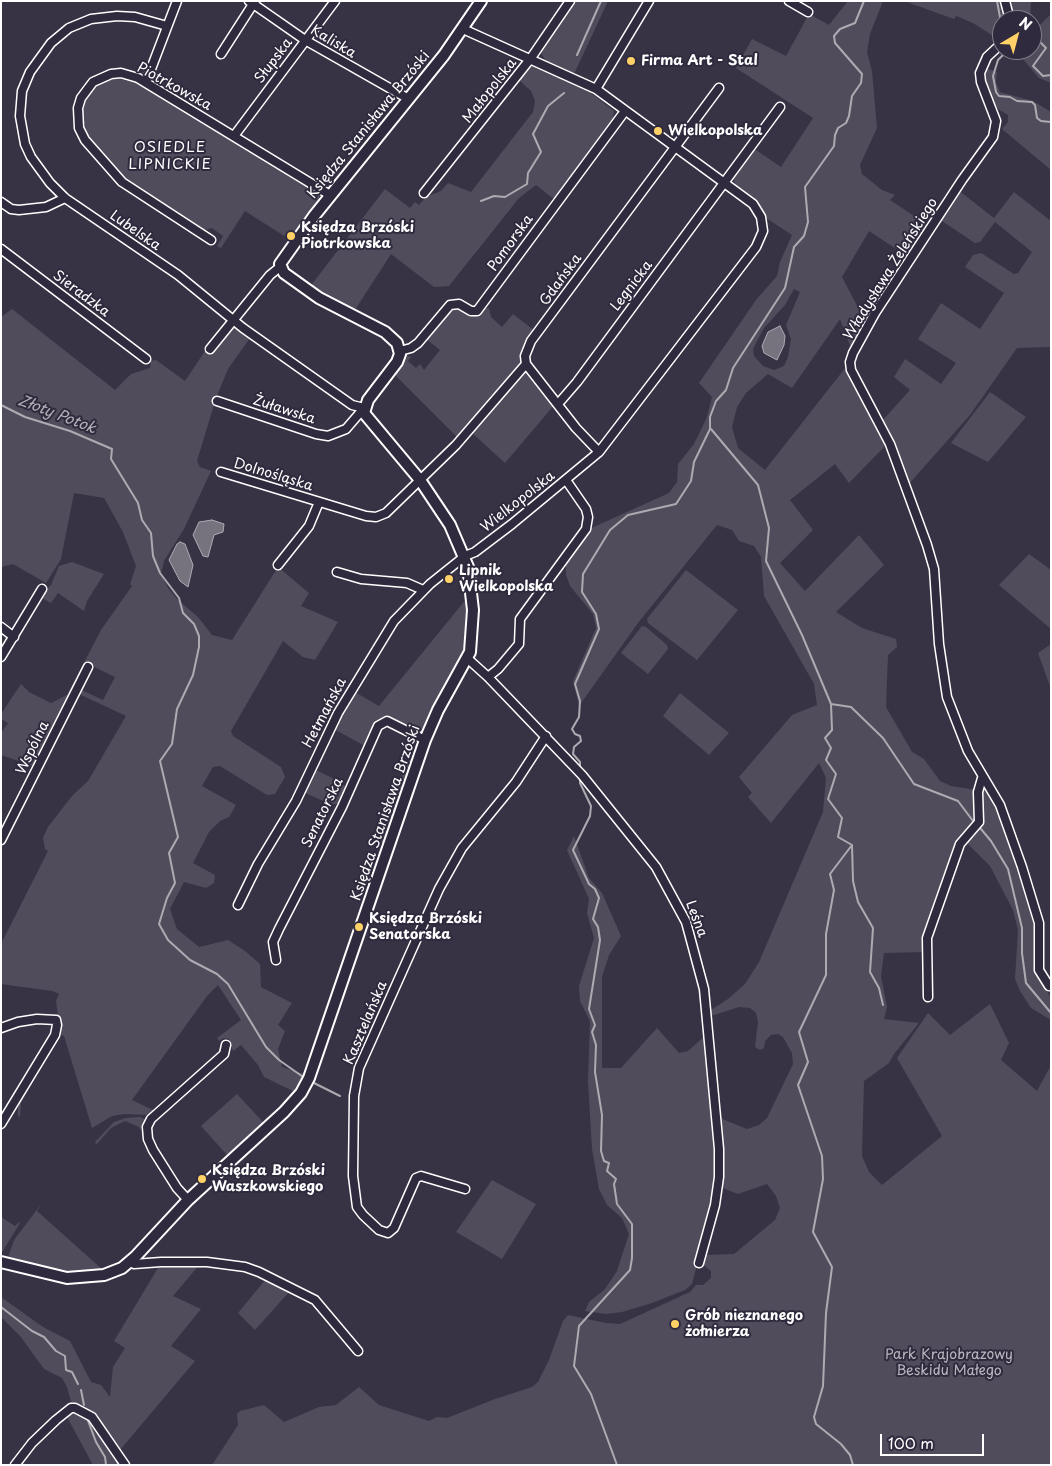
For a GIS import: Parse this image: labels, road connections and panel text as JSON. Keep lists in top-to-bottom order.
{
  "streets": {
    "street": [
      "Kaliska",
      "Słupska",
      "Piotrkowska",
      "Małopolska",
      "Księdza Stanisława Brzóski",
      "Lubelska",
      "Pomorska",
      "Władysława Żeleńskiego",
      "Gdańska",
      "Legnicka",
      "Sieradzka",
      "Żuławska",
      "Dolnośląska",
      "Wielkopolska",
      "Hetmańska",
      "Wspólna",
      "Senatorska",
      "Leśna",
      "Kasztelańska"
    ]
  },
  "crossings": [
    ["Kaliska", "Słupska"],
    ["Kaliska", "Księdza Stanisława Brzóski"],
    ["Słupska", "Piotrkowska"],
    ["Piotrkowska", "Księdza Stanisława Brzóski"],
    ["Małopolska", "Wielkopolska"],
    ["Księdza Stanisława Brzóski", "Lubelska"],
    ["Księdza Stanisława Brzóski", "Gdańska"],
    ["Księdza Stanisława Brzóski", "Żuławska"],
    ["Księdza Stanisława Brzóski", "Dolnośląska"],
    ["Księdza Stanisława Brzóski", "Wielkopolska"],
    ["Księdza Stanisława Brzóski", "Hetmańska"],
    ["Księdza Stanisława Brzóski", "Senatorska"],
    ["Księdza Stanisława Brzóski", "Leśna"],
    ["Pomorska", "Wielkopolska"],
    ["Gdańska", "Dolnośląska"],
    ["Gdańska", "Wielkopolska"],
    ["Legnicka", "Wielkopolska"],
    ["Wielkopolska", "Hetmańska"],
    ["Leśna", "Kasztelańska"]
  ],
  "districts": ["OSIEDLE LIPNICKIE"],
  "water": ["Złoty Potok"],
  "parks": ["Park Krajobrazowy Beskidu Małego"],
  "places": [
    "Firma Art - Stal",
    "Wielkopolska",
    "Księdza Brzóski Piotrkowska",
    "Lipnik Wielkopolska",
    "Księdza Brzóski Senatorska",
    "Księdza Brzóski Waszkowskiego",
    "Grób nieznanego żołnierza"
  ],
  "scale_bar": "100 m",
  "north": "top right"
}
